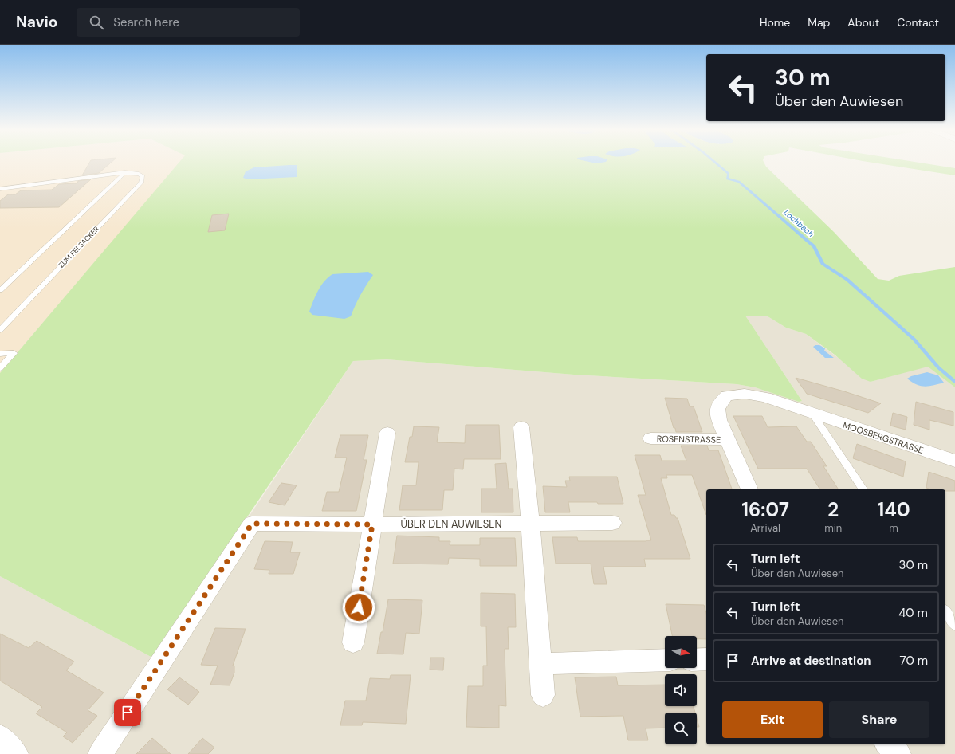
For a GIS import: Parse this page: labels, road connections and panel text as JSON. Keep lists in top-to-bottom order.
{
  "streets": {
    "street": ["MOOSBERGSTRASSE", "ROSENSTRASSE", "ÜBER DEN AUWIESEN"],
    "lane": ["ZUM FELSACKER"]
  },
  "crossings": [
    ["MOOSBERGSTRASSE", "ROSENSTRASSE"]
  ],
  "water": ["Lochbach"],
  "north": "right",
  "page": {
    "header": "Navio",
    "search": "Search here",
    "nav": [
      "Home",
      "Map",
      "About",
      "Contact"
    ],
    "turn": ["30 m", "Über den Auwiesen"],
    "eta": [
      "16:07",
      "Arrival",
      "2",
      "min",
      "140",
      "m"
    ],
    "list": [
      {
        "name": "Turn left",
        "note": "Über den Auwiesen",
        "value": "30 m"
      },
      {
        "name": "Turn left",
        "note": "Über den Auwiesen",
        "value": "40 m"
      },
      {
        "name": "Arrive at destination",
        "value": "70 m"
      }
    ],
    "buttons": ["Exit", "Share"]
  }
}
